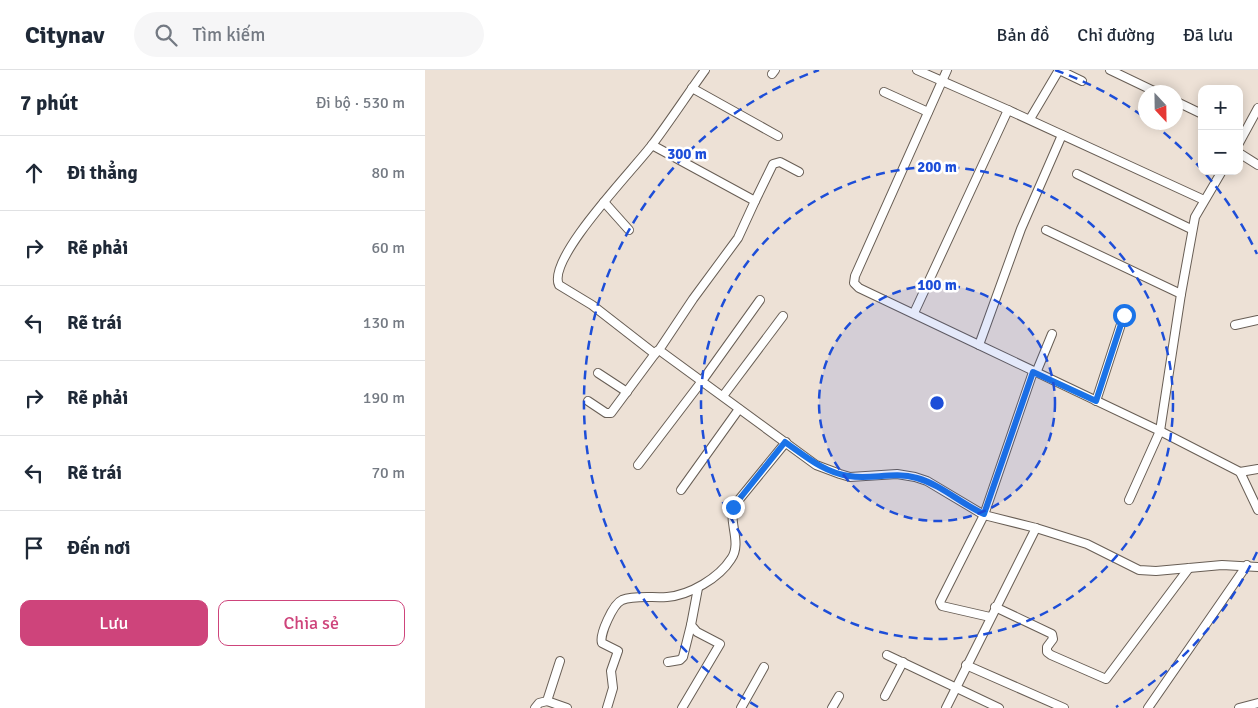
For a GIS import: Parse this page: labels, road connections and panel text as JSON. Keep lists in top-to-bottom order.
{
  "north": "bottom",
  "page": {
    "header": "Citynav",
    "search": "Tìm kiếm",
    "nav": ["Bản đồ", "Chỉ đường", "Đã lưu"],
    "heading": ["7 phút", "Đi bộ · 530 m"],
    "map_buttons": ["+", "−"],
    "list": [
      ["Đi thẳng", "80 m"],
      ["Rẽ phải", "60 m"],
      ["Rẽ trái", "130 m"],
      ["Rẽ phải", "190 m"],
      ["Rẽ trái", "70 m"],
      "Đến nơi"
    ],
    "buttons": ["Lưu", "Chia sẻ"]
  },
  "rings": ["300 m", "200 m", "100 m"]
}
